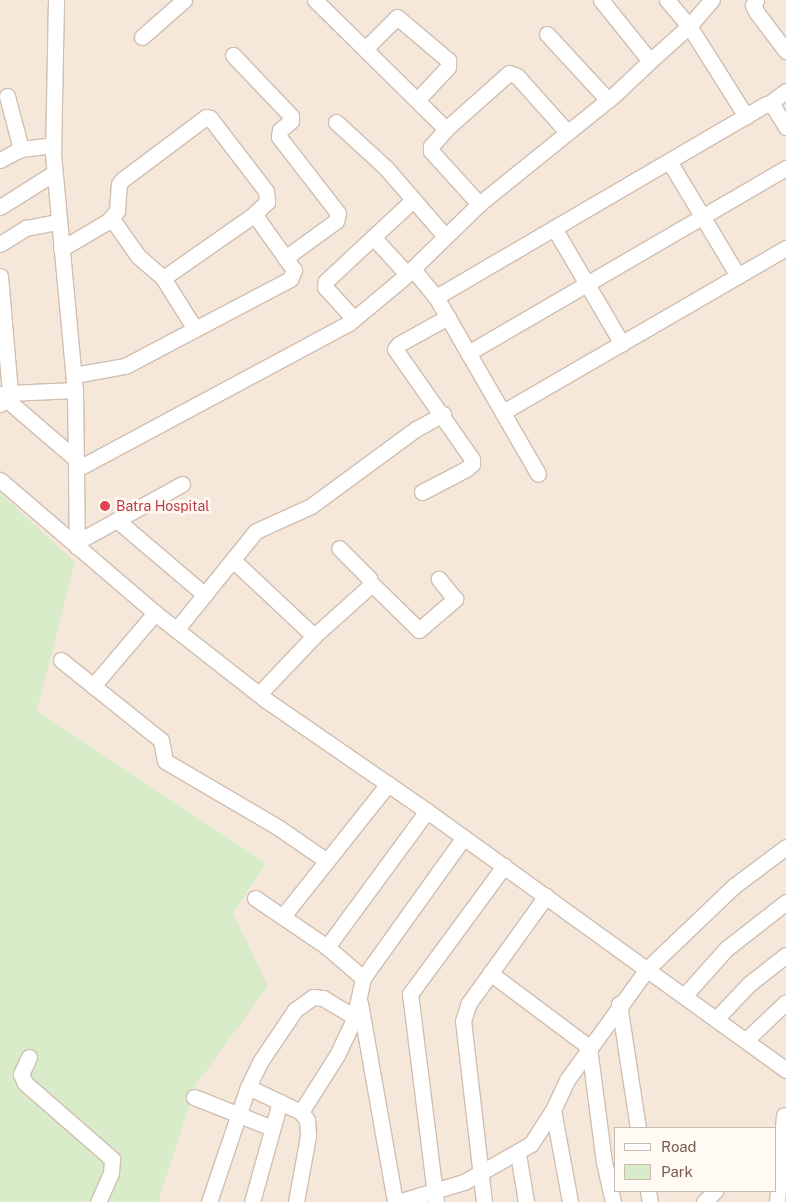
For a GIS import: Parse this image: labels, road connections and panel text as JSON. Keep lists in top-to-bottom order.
{
  "places": ["Batra Hospital"],
  "legend": ["Road", "Park"]
}
